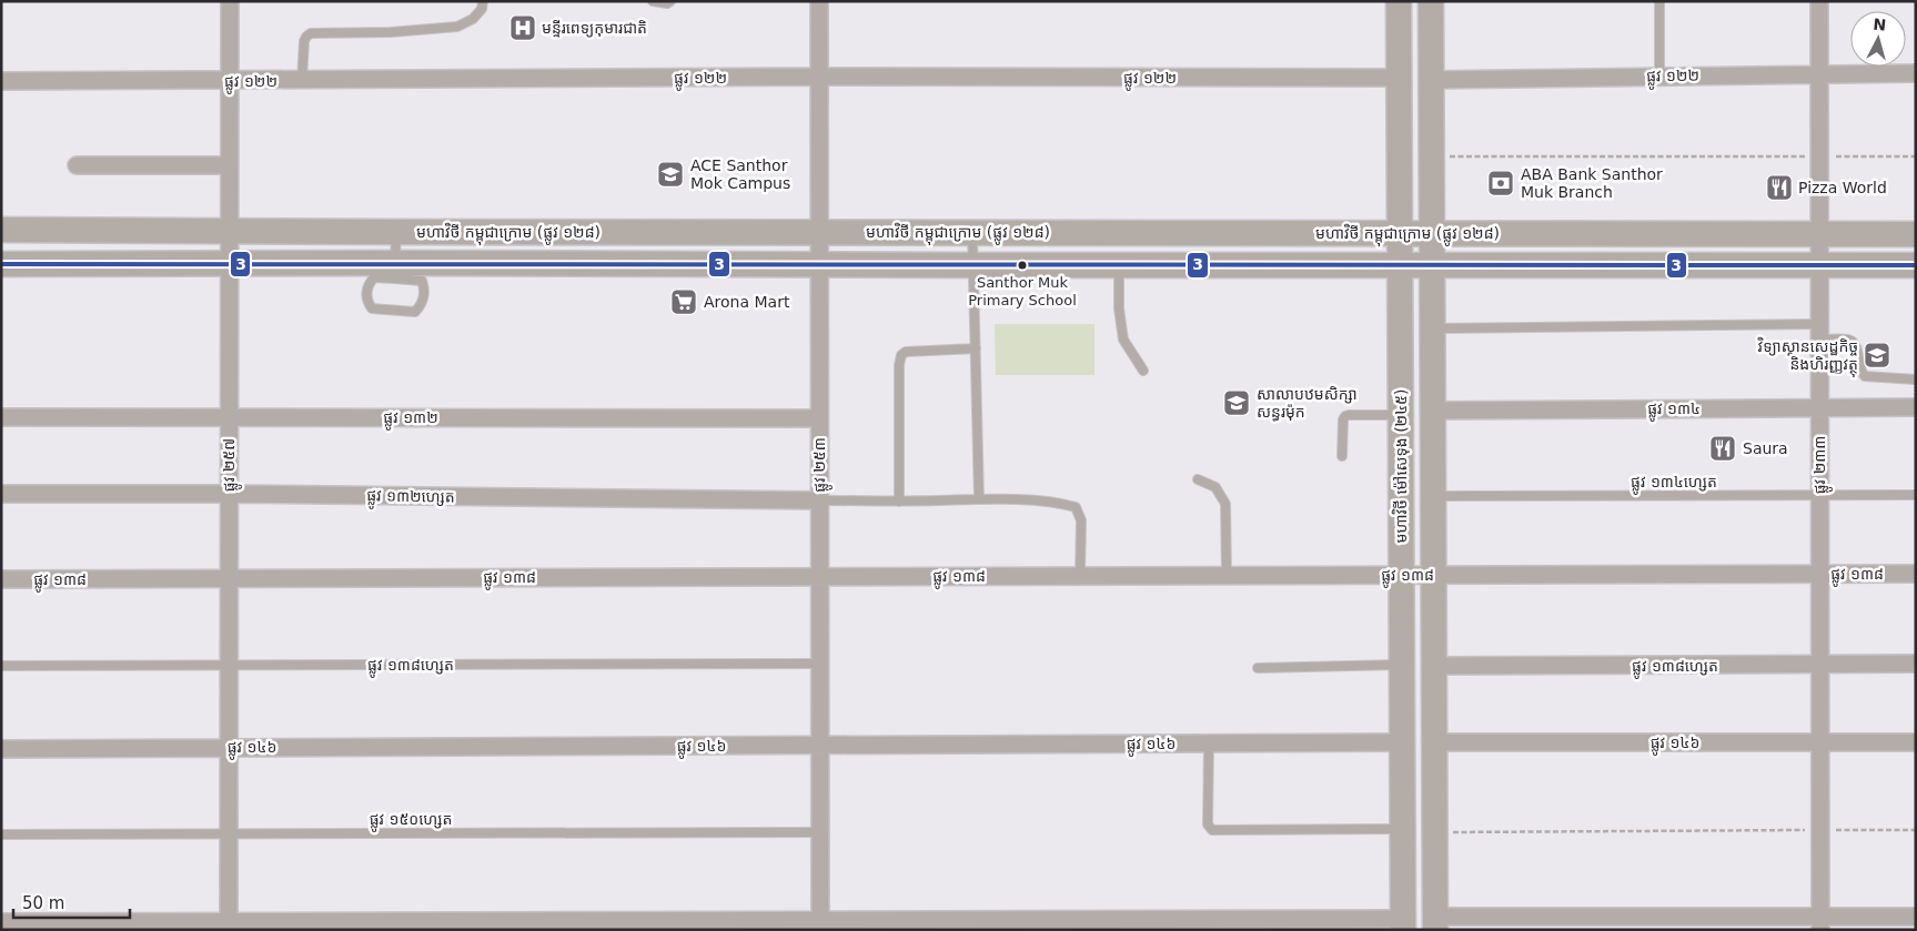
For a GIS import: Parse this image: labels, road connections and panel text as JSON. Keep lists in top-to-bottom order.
{
  "streets": {
    "main road": ["មហាវិថី កម្ពុជាក្រោម (ផ្លូវ ១២៨)", "មហាវិថី ម៉ៅសេទុង (២៤៥)"],
    "street": [
      "ផ្លូវ ១២២",
      "ផ្លូវ ១៣៤",
      "ផ្លូវ ១៣២",
      "ផ្លូវ ២៥៧",
      "ផ្លូវ ២៥៣",
      "ផ្លូវ ២៣៣",
      "ផ្លូវ ១៣២ហ្សេត",
      "ផ្លូវ ១៣៨",
      "ផ្លូវ ១៣៨ហ្សេត",
      "ផ្លូវ ១៤៦"
    ],
    "lane": ["ផ្លូវ ១៣៤ហ្សេត", "ផ្លូវ ១៥០ហ្សេត"]
  },
  "crossings": [
    ["ផ្លូវ ១២២", "ផ្លូវ ២៥៧"],
    ["ផ្លូវ ១២២", "ផ្លូវ ២៥៣"],
    ["ផ្លូវ ១២២", "ផ្លូវ ២៣៣"],
    ["ផ្លូវ ១២២", "មហាវិថី ម៉ៅសេទុង (២៤៥)"],
    ["មហាវិថី កម្ពុជាក្រោម (ផ្លូវ ១២៨)", "ផ្លូវ ២៥៧"],
    ["មហាវិថី កម្ពុជាក្រោម (ផ្លូវ ១២៨)", "ផ្លូវ ២៥៣"],
    ["មហាវិថី កម្ពុជាក្រោម (ផ្លូវ ១២៨)", "ផ្លូវ ២៣៣"],
    ["មហាវិថី កម្ពុជាក្រោម (ផ្លូវ ១២៨)", "មហាវិថី ម៉ៅសេទុង (២៤៥)"],
    ["ផ្លូវ ១៣៤", "ផ្លូវ ២៣៣"],
    ["ផ្លូវ ១៣៤", "មហាវិថី ម៉ៅសេទុង (២៤៥)"],
    ["ផ្លូវ ១៣២", "ផ្លូវ ២៥៧"],
    ["ផ្លូវ ១៣២", "ផ្លូវ ២៥៣"],
    ["ផ្លូវ ២៥៧", "ផ្លូវ ១៣២ហ្សេត"],
    ["ផ្លូវ ២៥៧", "ផ្លូវ ១៣៨"],
    ["ផ្លូវ ២៥៧", "ផ្លូវ ១៣៨ហ្សេត"],
    ["ផ្លូវ ២៥៧", "ផ្លូវ ១៤៦"],
    ["ផ្លូវ ២៥៧", "ផ្លូវ ១៥០ហ្សេត"],
    ["ផ្លូវ ២៥៣", "ផ្លូវ ១៣២ហ្សេត"],
    ["ផ្លូវ ២៥៣", "ផ្លូវ ១៣៨"],
    ["ផ្លូវ ២៥៣", "ផ្លូវ ១៣៨ហ្សេត"],
    ["ផ្លូវ ២៥៣", "ផ្លូវ ១៤៦"],
    ["ផ្លូវ ២៥៣", "ផ្លូវ ១៥០ហ្សេត"],
    ["ផ្លូវ ២៣៣", "ផ្លូវ ១៣៤ហ្សេត"],
    ["ផ្លូវ ២៣៣", "ផ្លូវ ១៣៨"],
    ["ផ្លូវ ២៣៣", "ផ្លូវ ១៣៨ហ្សេត"],
    ["ផ្លូវ ២៣៣", "ផ្លូវ ១៤៦"],
    ["មហាវិថី ម៉ៅសេទុង (២៤៥)", "ផ្លូវ ១៣៤ហ្សេត"],
    ["មហាវិថី ម៉ៅសេទុង (២៤៥)", "ផ្លូវ ១៣៨"],
    ["មហាវិថី ម៉ៅសេទុង (២៤៥)", "ផ្លូវ ១៣៨ហ្សេត"],
    ["មហាវិថី ម៉ៅសេទុង (២៤៥)", "ផ្លូវ ១៤៦"]
  ],
  "places": {
    "hospital": ["មន្ទីរពេទ្យកុមារជាតិ"],
    "school or university": ["ACE Santhor Mok Campus", "វិទ្យាស្ថានសេដ្ឋកិច្ច និងហិរញ្ញវត្ថុ", "សាលាបឋមសិក្សា សន្ធរម៉ុក"],
    "bank": ["ABA Bank Santhor Muk Branch"],
    "restaurant": ["Pizza World", "Saura"],
    "other": ["Santhor Muk Primary School"],
    "supermarket": ["Arona Mart"]
  },
  "lines": ["transit line 3"],
  "scale_bar": "50 m",
  "north": "top"
}
